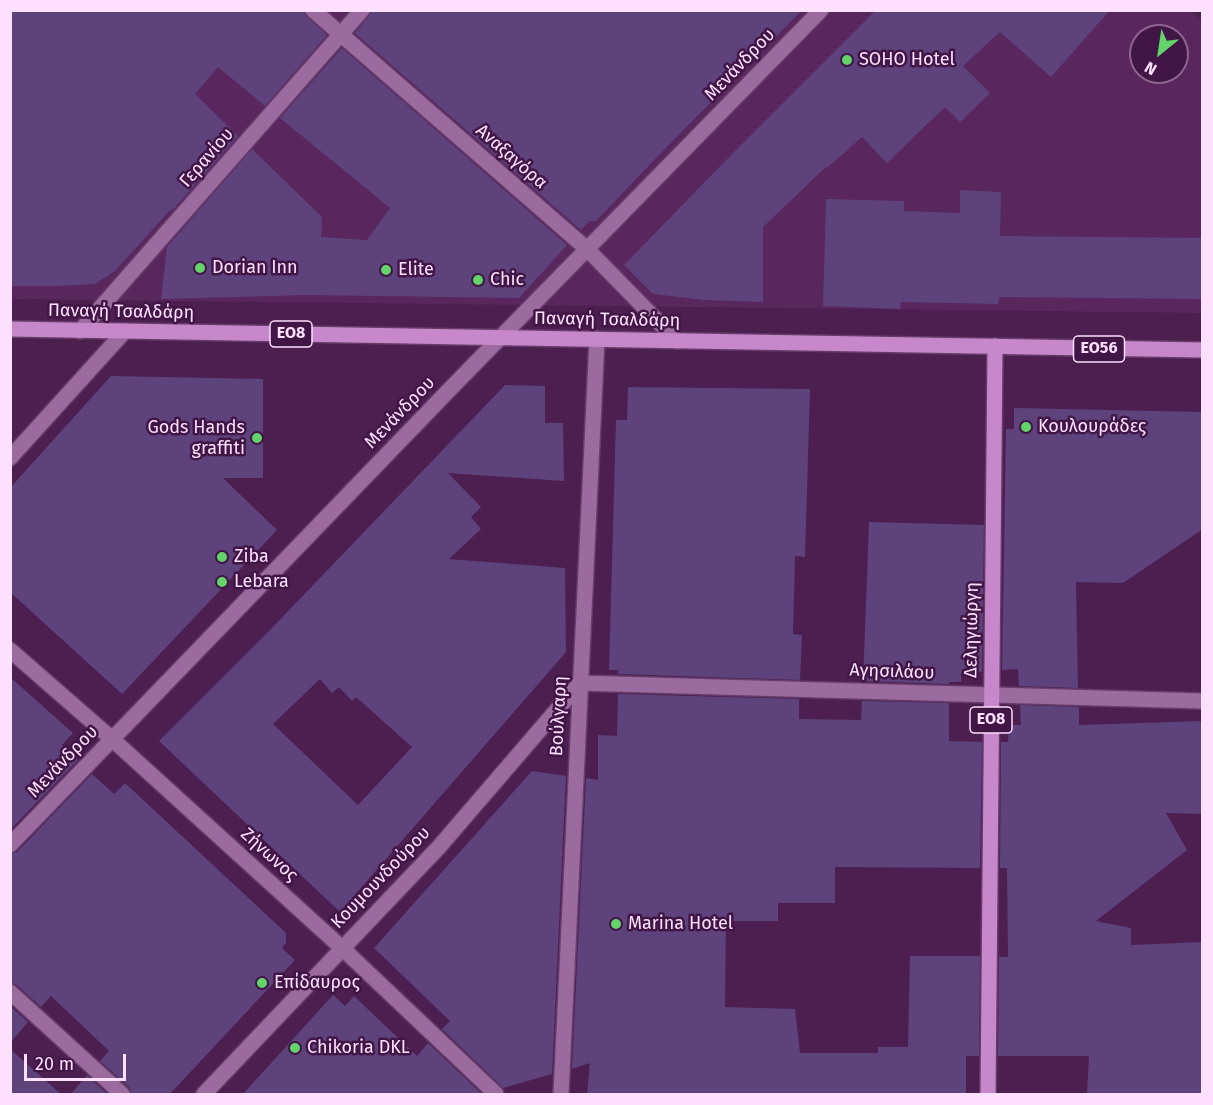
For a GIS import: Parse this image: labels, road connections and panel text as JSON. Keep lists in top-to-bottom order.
{
  "streets": {
    "main road": [
      "Παναγή Τσαλδάρη",
      "ΕΟ8",
      "ΕΟ56",
      "Δεληγιώργη"
    ],
    "street": [
      "Μενάνδρου",
      "Αναξαγόρα",
      "Γερανίου",
      "Αγησιλάου",
      "Βούλγαρη",
      "Ζήνωνος",
      "Κουμουνδούρου"
    ]
  },
  "crossings": [
    ["Μενάνδρου", "Αναξαγόρα"],
    ["Μενάνδρου", "Παναγή Τσαλδάρη"],
    ["Μενάνδρου", "Ζήνωνος"],
    ["Αναξαγόρα", "Γερανίου"],
    ["Αναξαγόρα", "Παναγή Τσαλδάρη"],
    ["Γερανίου", "Παναγή Τσαλδάρη"],
    ["Παναγή Τσαλδάρη", "Δεληγιώργη"],
    ["Παναγή Τσαλδάρη", "Βούλγαρη"],
    ["Δεληγιώργη", "Αγησιλάου"],
    ["Αγησιλάου", "Βούλγαρη"],
    ["Αγησιλάου", "Κουμουνδούρου"],
    ["Βούλγαρη", "Κουμουνδούρου"],
    ["Ζήνωνος", "Κουμουνδούρου"]
  ],
  "places": [
    "SOHO Hotel",
    "Dorian Inn",
    "Elite",
    "Chic",
    "Κουλουράδες",
    "Gods Hands graffiti",
    "Ziba",
    "Lebara",
    "Marina Hotel",
    "Επίδαυρος",
    "Chikoria DKL"
  ],
  "scale_bar": "20 m",
  "north": "bottom left"
}
